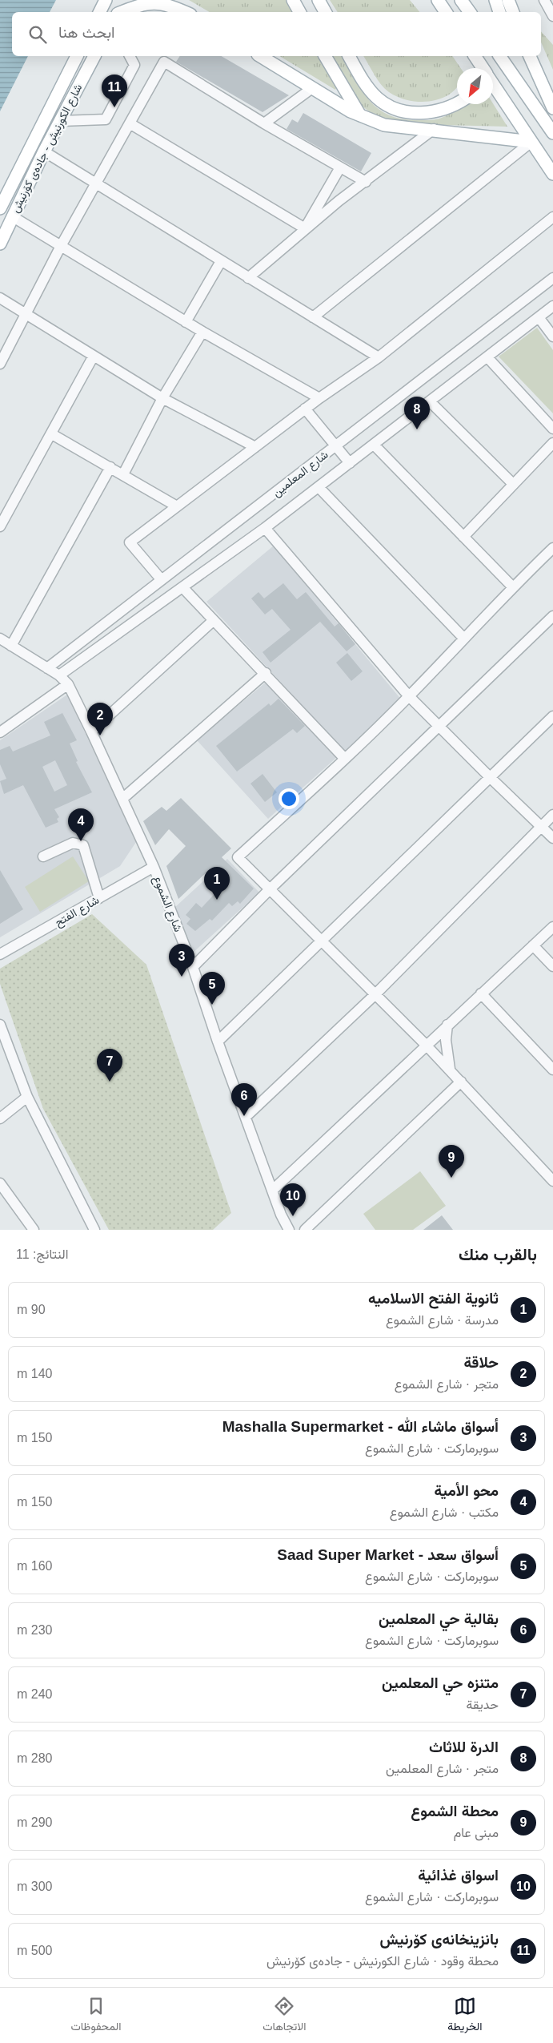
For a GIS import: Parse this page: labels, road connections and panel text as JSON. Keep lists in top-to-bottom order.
{
  "streets": {
    "main road": ["شارع الكورنيش - جادەی کۆرنیش"],
    "street": ["شارع المعلمين", "شارع الشموع", "شارع الفتح"]
  },
  "crossings": [
    ["شارع المعلمين", "شارع الشموع"],
    ["شارع الشموع", "شارع الفتح"]
  ],
  "north": "bottom left",
  "page": {
    "search": "ابحث هنا",
    "pins": [
      "11",
      "8",
      "2",
      "4",
      "1",
      "3",
      "5",
      "7",
      "6",
      "9",
      "10"
    ],
    "heading": ["بالقرب منك", "النتائج: 11"],
    "list": [
      {
        "mark": "1",
        "name": "ثانوية الفتح الاسلاميه",
        "note": "مدرسة · شارع الشموع",
        "value": "90 m"
      },
      {
        "mark": "2",
        "name": "حلاقة",
        "note": "متجر · شارع الشموع",
        "value": "140 m"
      },
      {
        "mark": "3",
        "name": "أسواق ماشاء الله - Mashalla Supermarket",
        "note": "سوبرماركت · شارع الشموع",
        "value": "150 m"
      },
      {
        "mark": "4",
        "name": "محو الأمية",
        "note": "مكتب · شارع الشموع",
        "value": "150 m"
      },
      {
        "mark": "5",
        "name": "أسواق سعد - Saad Super Market",
        "note": "سوبرماركت · شارع الشموع",
        "value": "160 m"
      },
      {
        "mark": "6",
        "name": "بقالية حي المعلمين",
        "note": "سوبرماركت · شارع الشموع",
        "value": "230 m"
      },
      {
        "mark": "7",
        "name": "متنزه حي المعلمين",
        "note": "حديقة",
        "value": "240 m"
      },
      {
        "mark": "8",
        "name": "الدرة للاثاث",
        "note": "متجر · شارع المعلمين",
        "value": "280 m"
      },
      {
        "mark": "9",
        "name": "محطة الشموع",
        "note": "مبنى عام",
        "value": "290 m"
      },
      {
        "mark": "10",
        "name": "اسواق غذائية",
        "note": "سوبرماركت · شارع الشموع",
        "value": "300 m"
      },
      {
        "mark": "11",
        "name": "بانزینخانەی کۆرنیش",
        "note": "محطة وقود · شارع الكورنيش - جادەی کۆرنیش",
        "value": "500 m"
      }
    ],
    "nav": ["الخريطة", "الاتجاهات", "المحفوظات"]
  }
}
